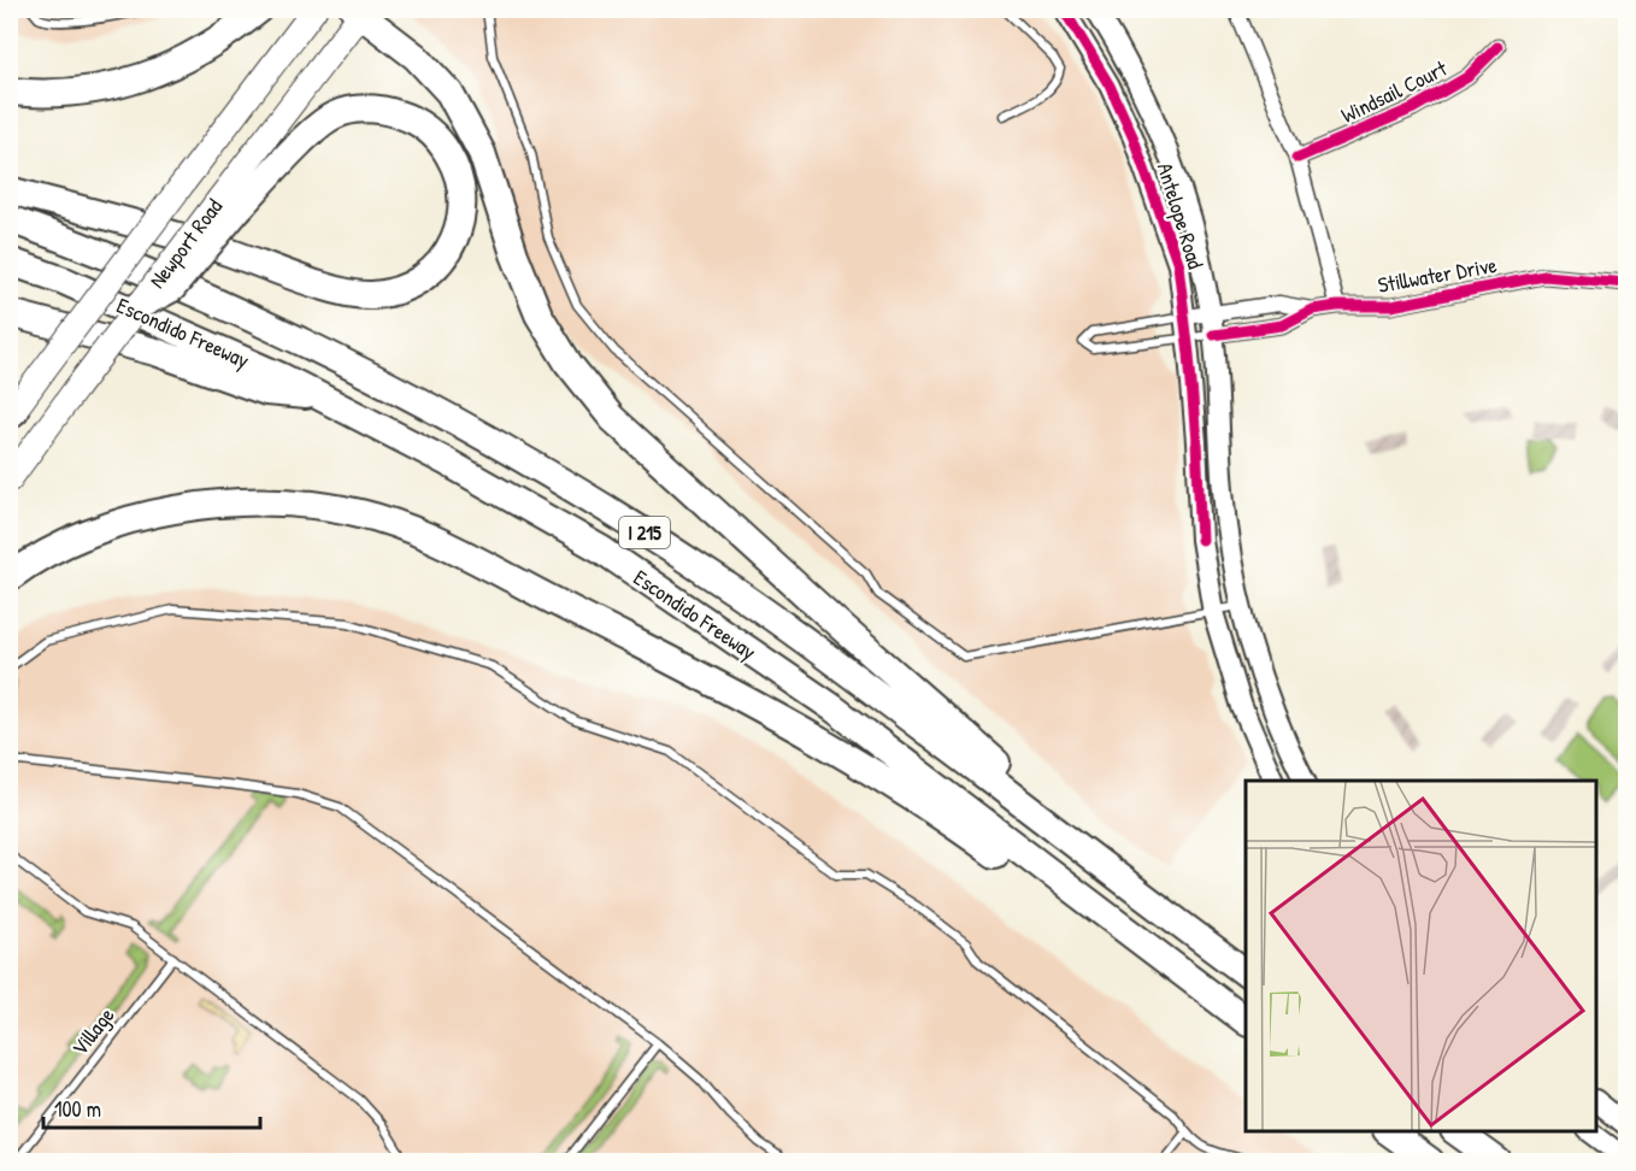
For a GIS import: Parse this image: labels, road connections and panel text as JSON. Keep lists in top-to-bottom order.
{
  "streets": {
    "highway": ["Escondido Freeway", "I 215"],
    "main road": ["Antelope Road", "Newport Road"],
    "street": ["Windsail Court", "Stillwater Drive"],
    "lane": ["Village"]
  },
  "crossings": [
    ["Antelope Road", "Stillwater Drive"]
  ],
  "scale_bar": "100 m"
}
